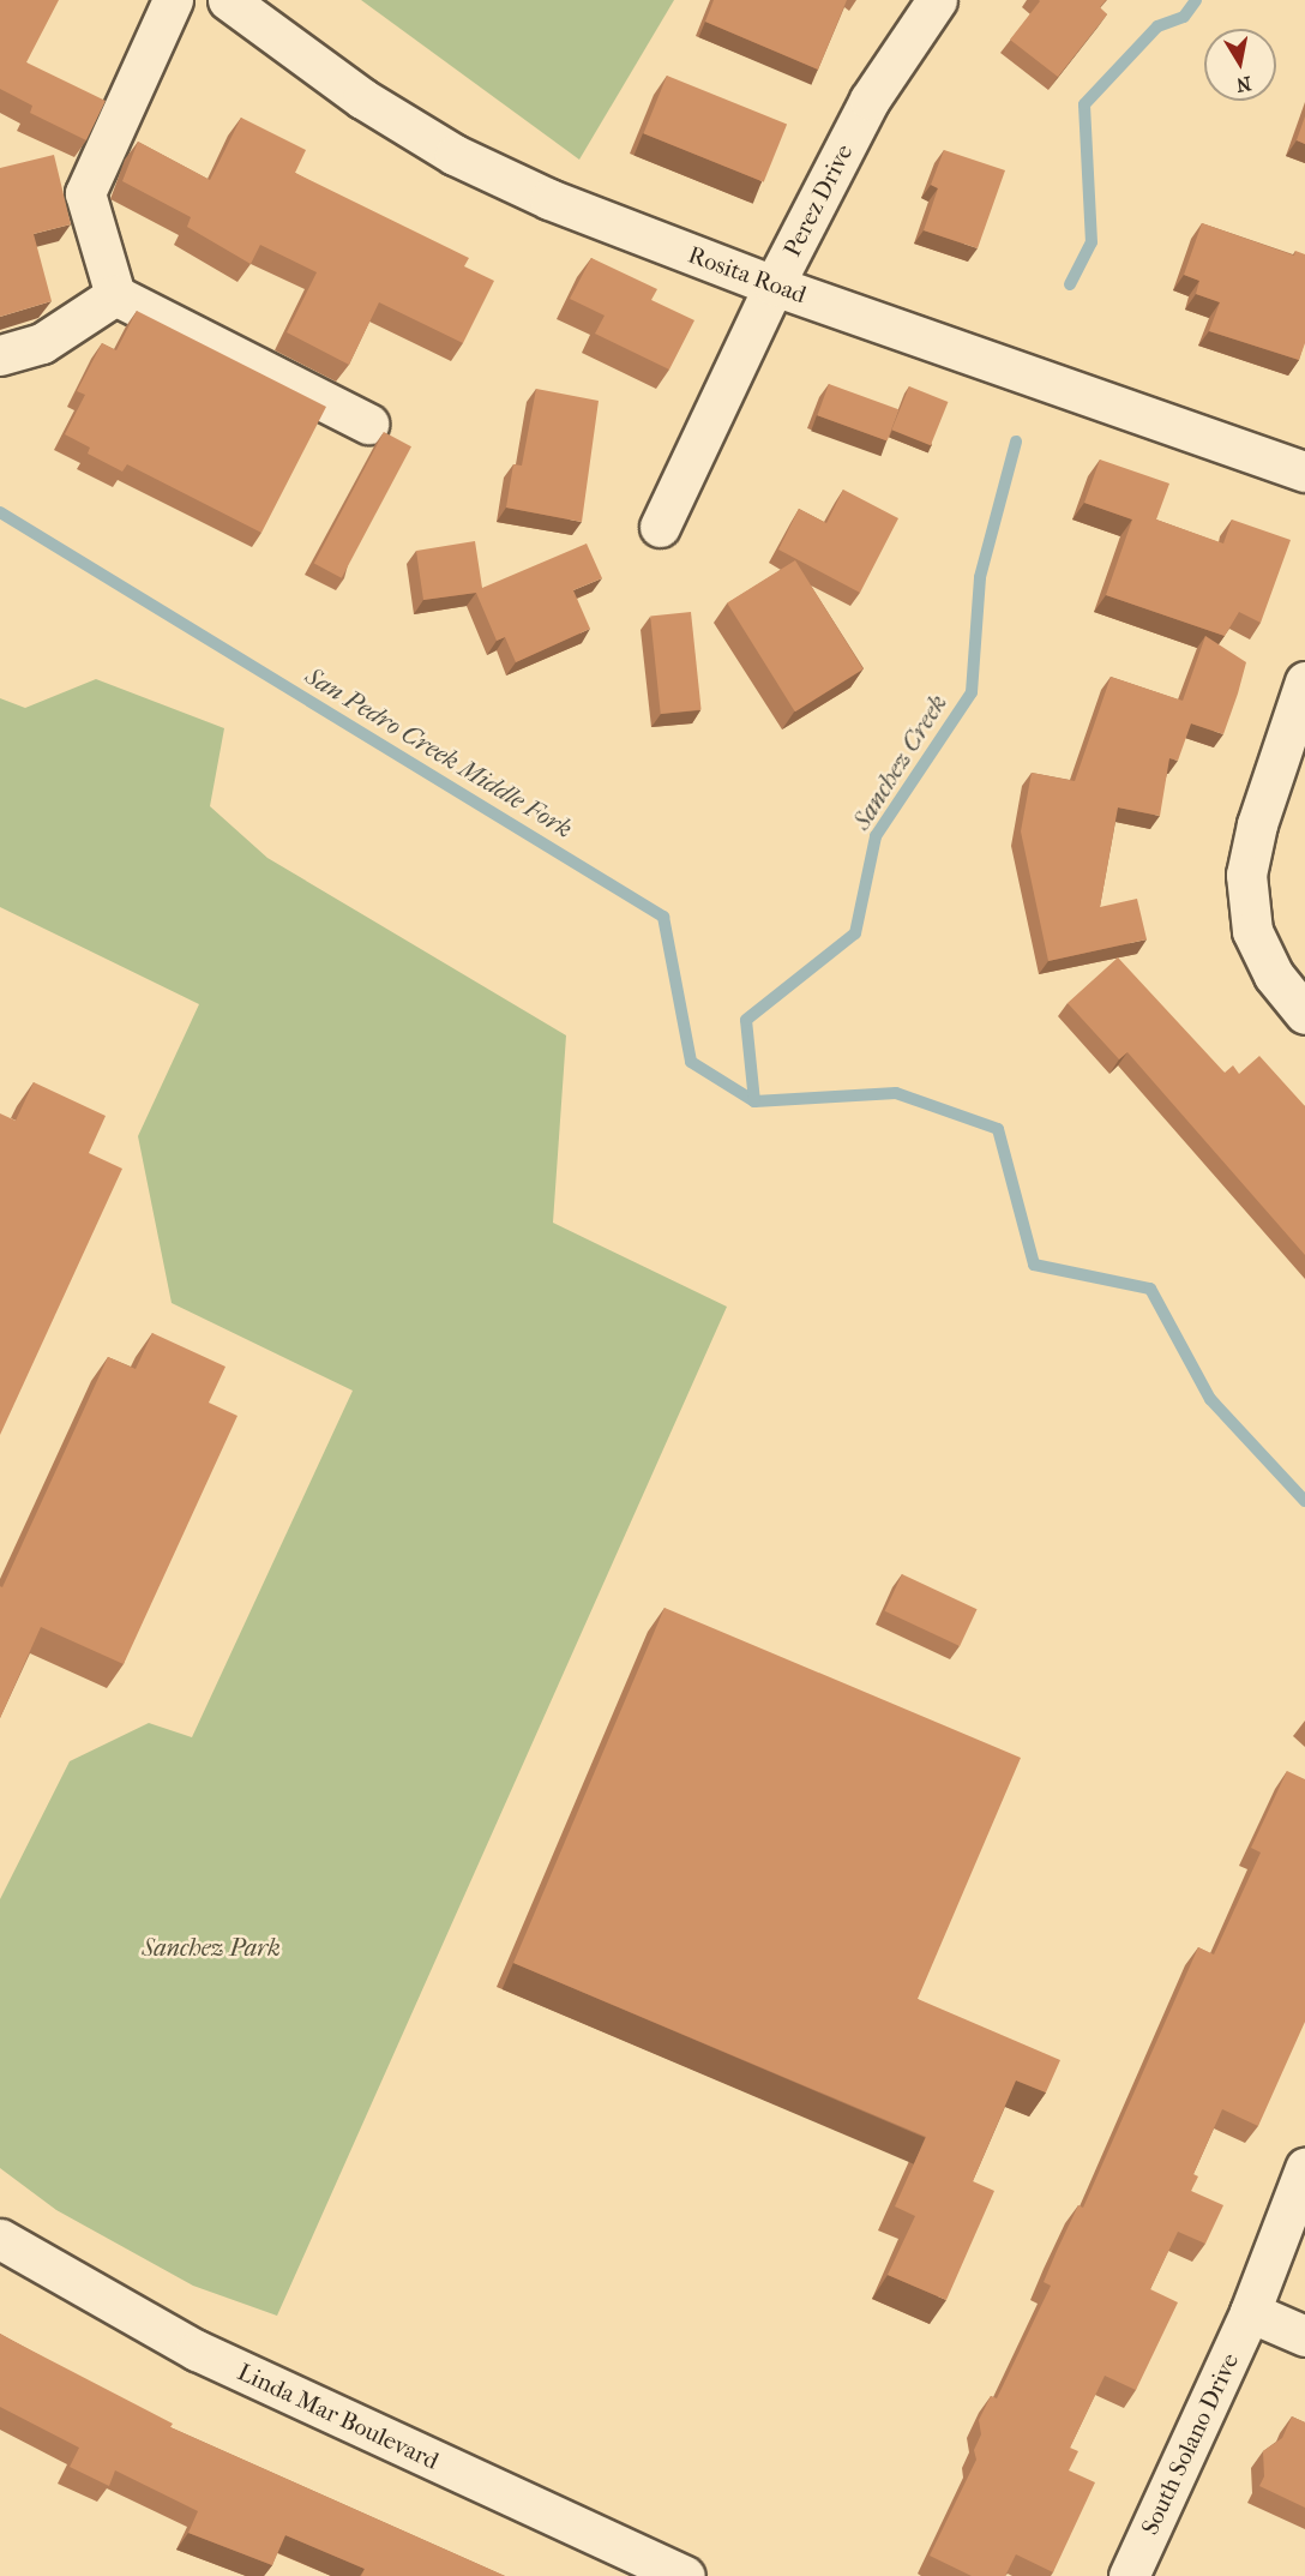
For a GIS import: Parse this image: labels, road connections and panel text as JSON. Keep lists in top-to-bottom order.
{
  "streets": {
    "street": [
      "Perez Drive",
      "Rosita Road",
      "Linda Mar Boulevard",
      "South Solano Drive"
    ]
  },
  "crossings": [
    ["Perez Drive", "Rosita Road"]
  ],
  "water": ["San Pedro Creek Middle Fork", "Sanchez Creek"],
  "parks": ["Sanchez Park"],
  "north": "bottom"
}
